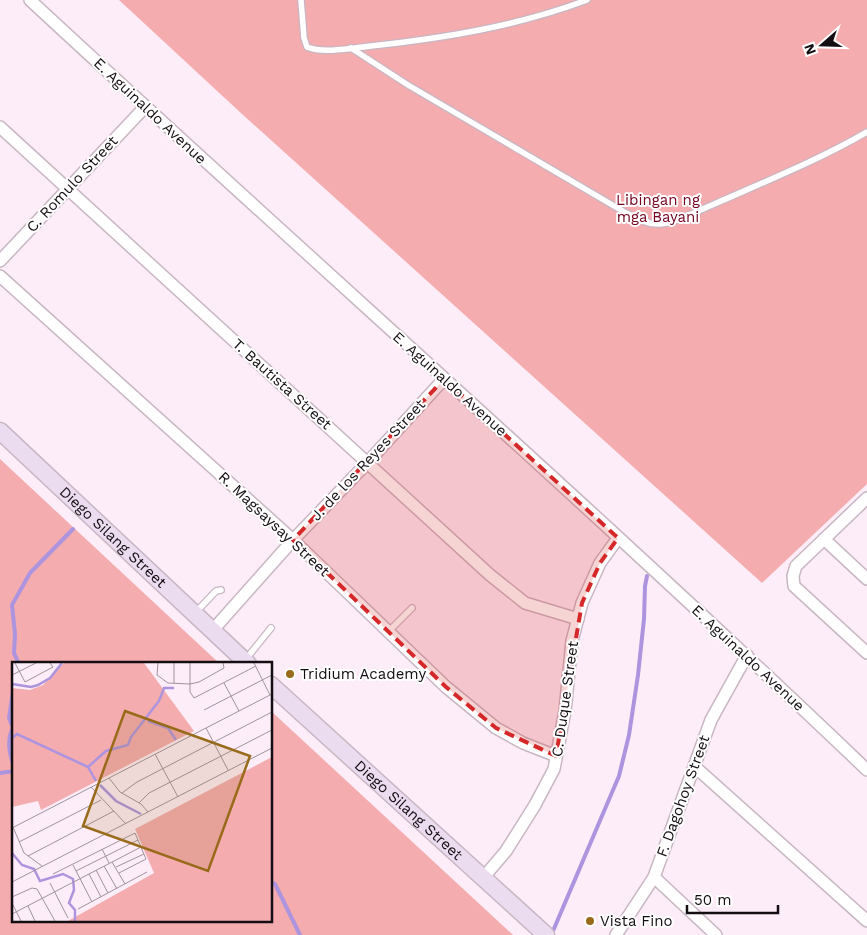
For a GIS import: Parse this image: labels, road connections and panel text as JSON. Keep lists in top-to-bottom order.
{
  "streets": {
    "street": [
      "E. Aguinaldo Avenue",
      "C. Romulo Street",
      "T. Bautista Street",
      "J. de los Reyes Street",
      "R. Magsaysay Street",
      "Diego Silang Street",
      "C. Duque Street",
      "F. Dagohoy Street"
    ]
  },
  "crossings": [
    ["E. Aguinaldo Avenue", "C. Romulo Street"],
    ["E. Aguinaldo Avenue", "J. de los Reyes Street"],
    ["E. Aguinaldo Avenue", "C. Duque Street"],
    ["E. Aguinaldo Avenue", "F. Dagohoy Street"],
    ["C. Romulo Street", "T. Bautista Street"],
    ["T. Bautista Street", "J. de los Reyes Street"],
    ["T. Bautista Street", "C. Duque Street"],
    ["J. de los Reyes Street", "R. Magsaysay Street"],
    ["J. de los Reyes Street", "Diego Silang Street"],
    ["R. Magsaysay Street", "C. Duque Street"],
    ["Diego Silang Street", "C. Duque Street"]
  ],
  "parks": ["Libingan ng mga Bayani"],
  "places": ["Tridium Academy", "Vista Fino"],
  "scale_bar": "50 m",
  "north": "left"
}
